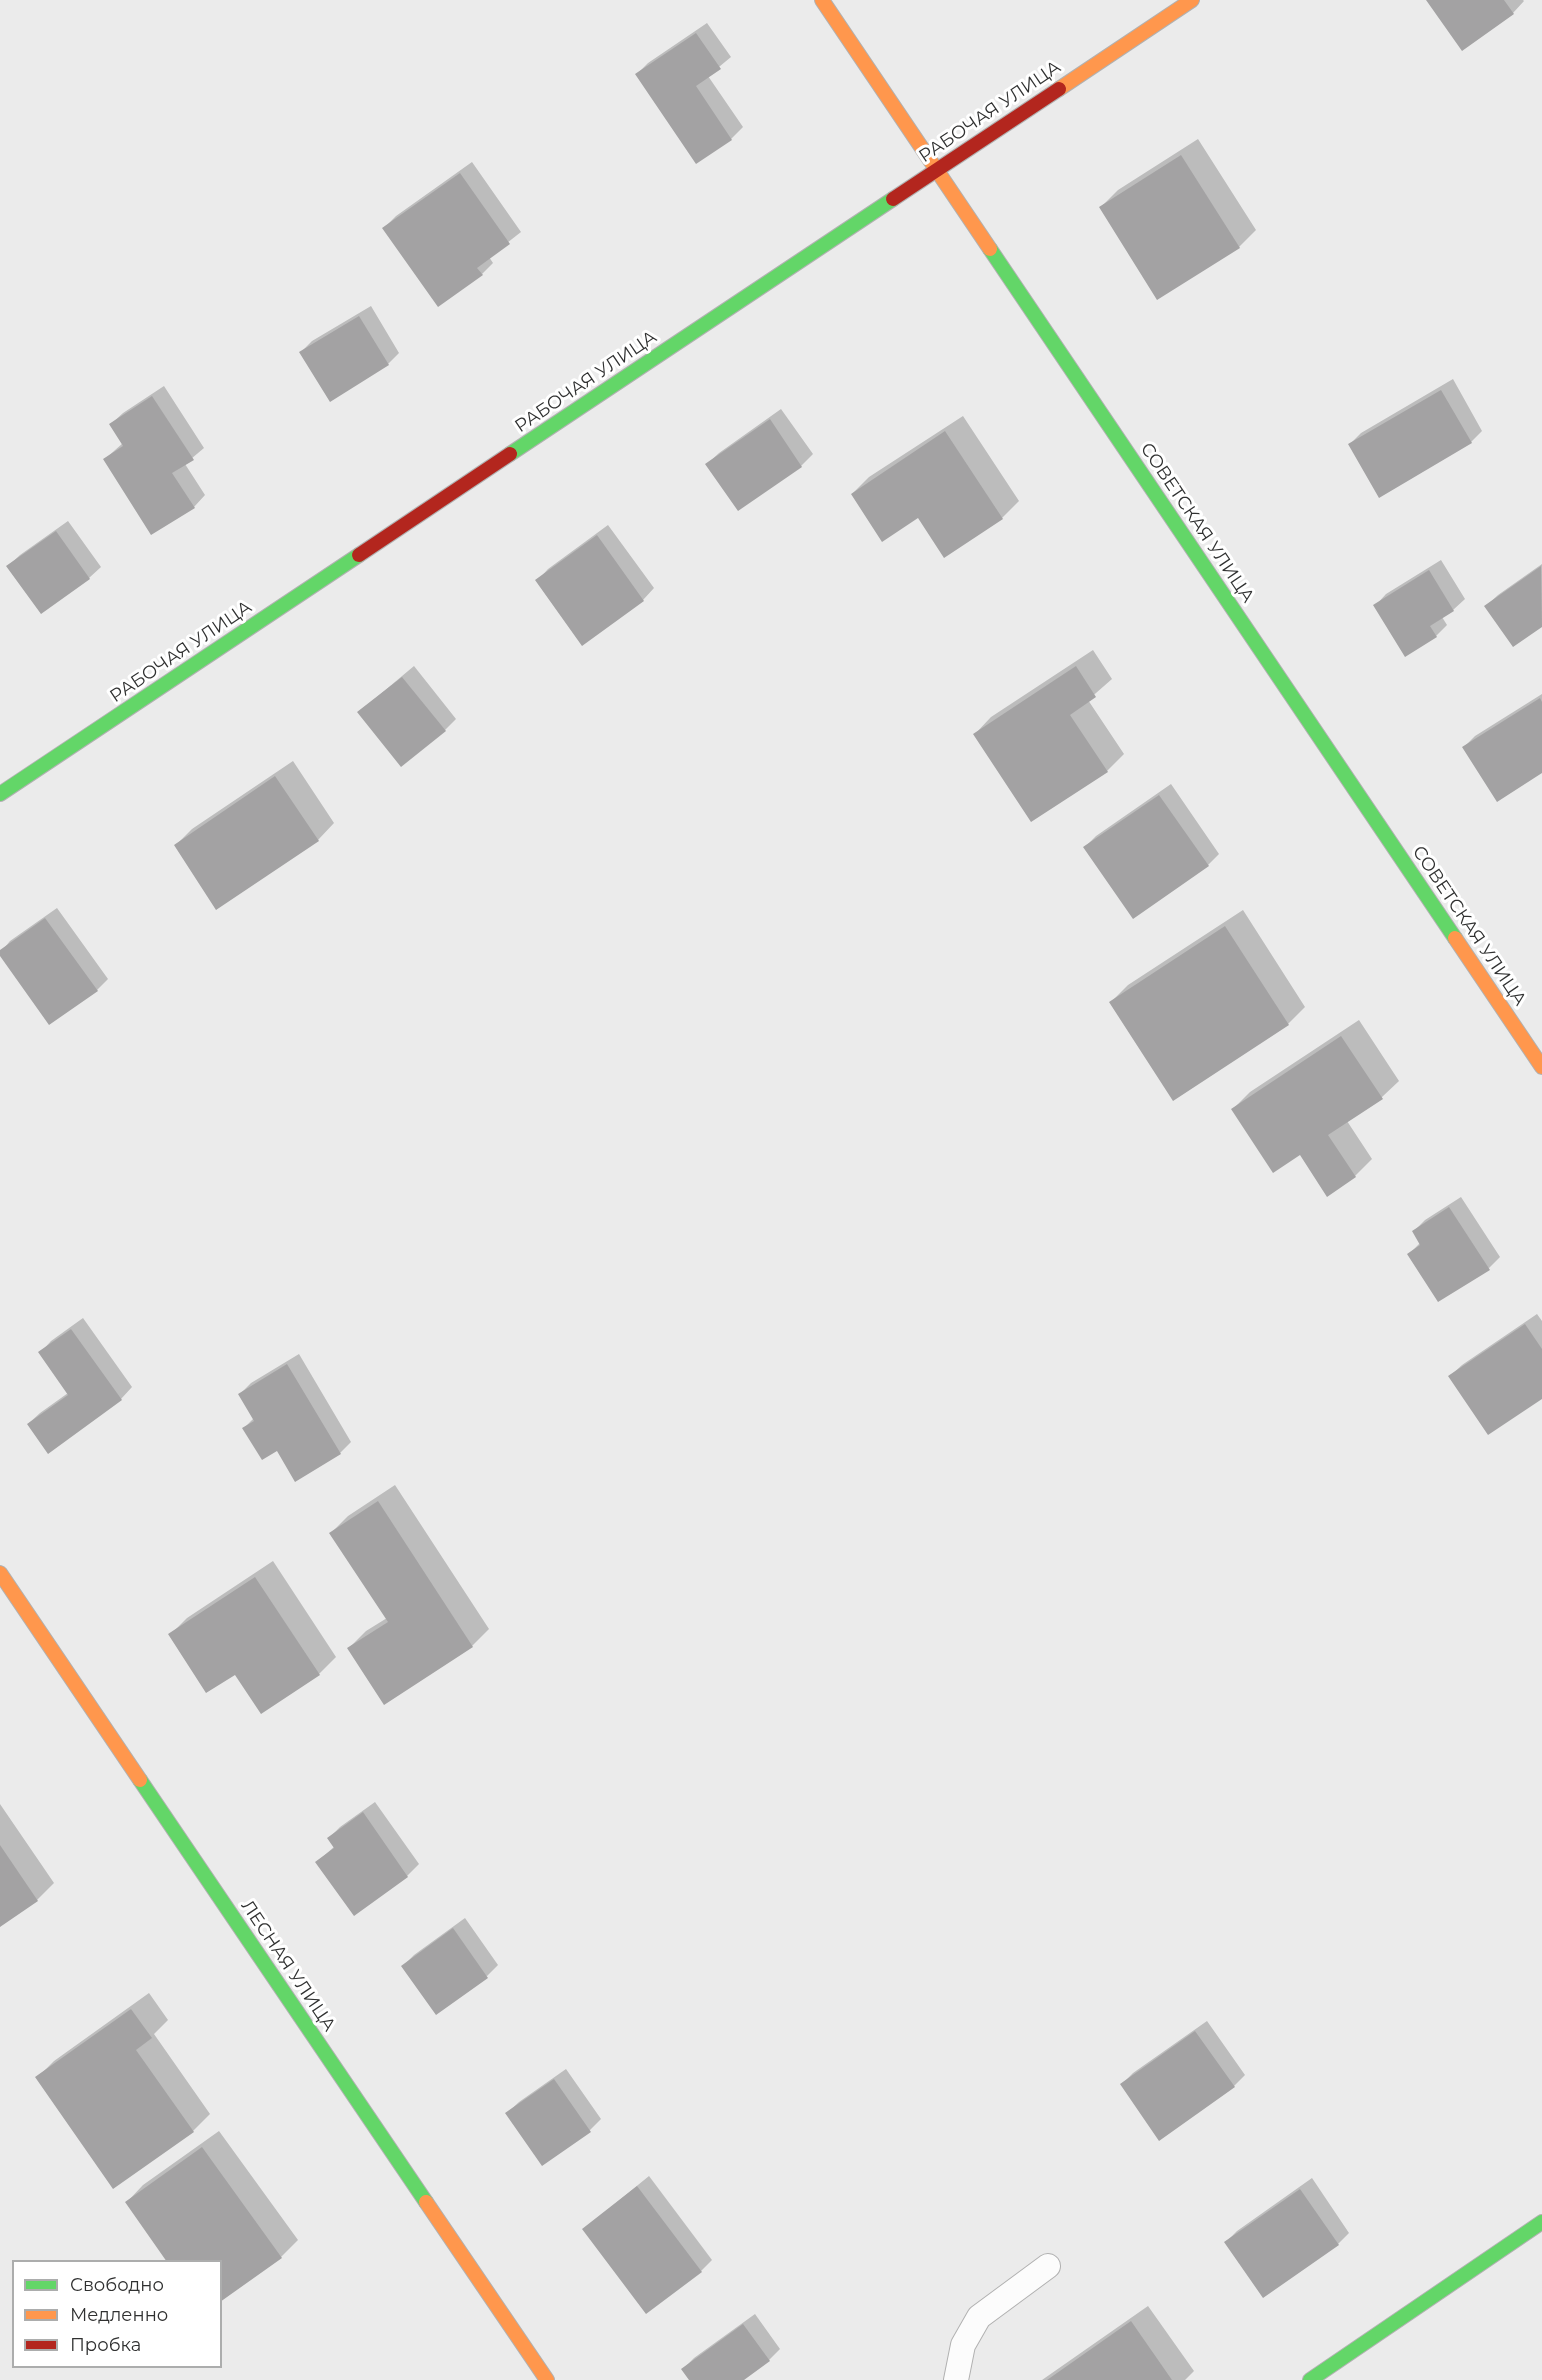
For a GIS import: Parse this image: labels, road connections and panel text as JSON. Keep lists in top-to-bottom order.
{
  "streets": {
    "street": ["РАБОЧАЯ УЛИЦА", "СОВЕТСКАЯ УЛИЦА", "ЛЕСНАЯ УЛИЦА"]
  },
  "crossings": [
    ["РАБОЧАЯ УЛИЦА", "СОВЕТСКАЯ УЛИЦА"]
  ],
  "legend": ["Свободно", "Медленно", "Пробка"]
}
